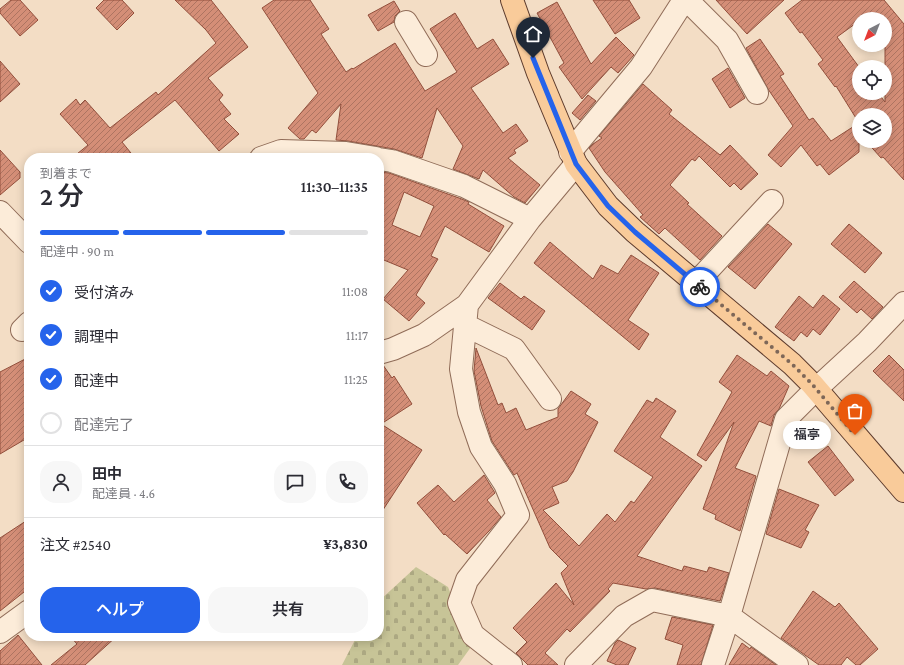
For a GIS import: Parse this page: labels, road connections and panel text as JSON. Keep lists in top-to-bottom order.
{
  "places": ["福亭"],
  "north": "bottom left",
  "page": {
    "heading": ["2 分", "到着まで", "11:30–11:35"],
    "panel": [
      "田中",
      "配達員 · 4.6",
      "注文 #2540",
      "¥3,830"
    ],
    "bar": "配達中 · 90 m",
    "list": [
      ["受付済み", "11:08"],
      ["調理中", "11:17"],
      ["配達中", "11:25"],
      "配達完了"
    ],
    "bubble": "福亭",
    "buttons": ["ヘルプ", "共有"]
  }
}
